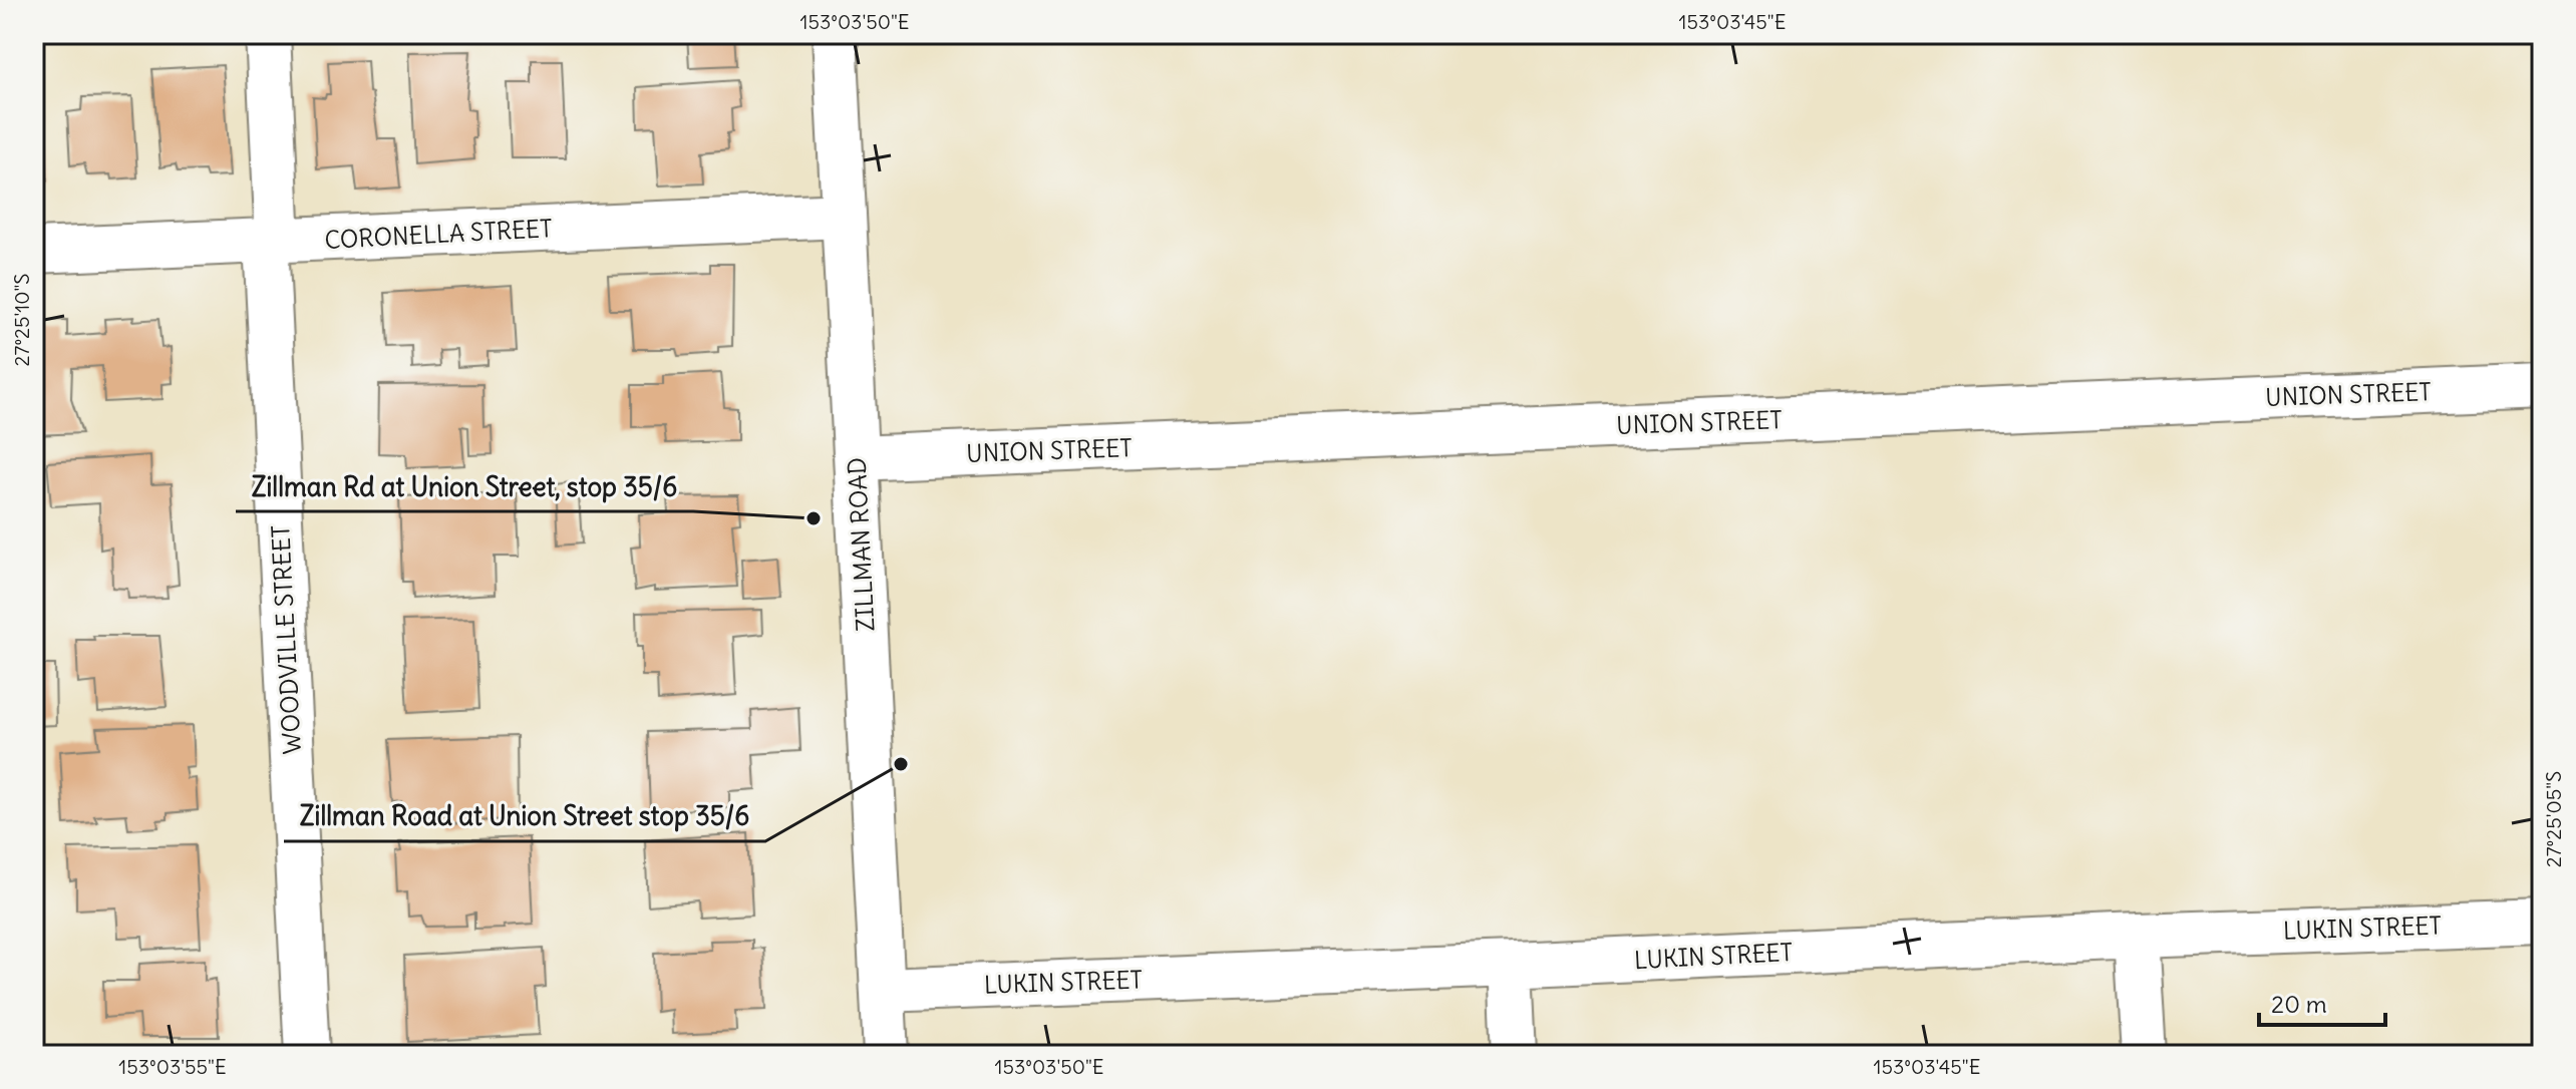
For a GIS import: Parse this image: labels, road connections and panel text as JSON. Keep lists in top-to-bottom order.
{
  "streets": {
    "street": [
      "CORONELLA STREET",
      "UNION STREET",
      "ZILLMAN ROAD",
      "WOODVILLE STREET",
      "LUKIN STREET"
    ]
  },
  "crossings": [
    ["CORONELLA STREET", "ZILLMAN ROAD"],
    ["CORONELLA STREET", "WOODVILLE STREET"],
    ["UNION STREET", "ZILLMAN ROAD"],
    ["ZILLMAN ROAD", "LUKIN STREET"]
  ],
  "places": ["Zillman Rd at Union Street, stop 35/6", "Zillman Road at Union Street stop 35/6"],
  "scale_bar": "20 m",
  "coordinates": [
    "153°03'50\"E",
    "153°03'45\"E",
    "27°25'10\"S",
    "27°25'05\"S",
    "153°03'55\"E"
  ]
}
